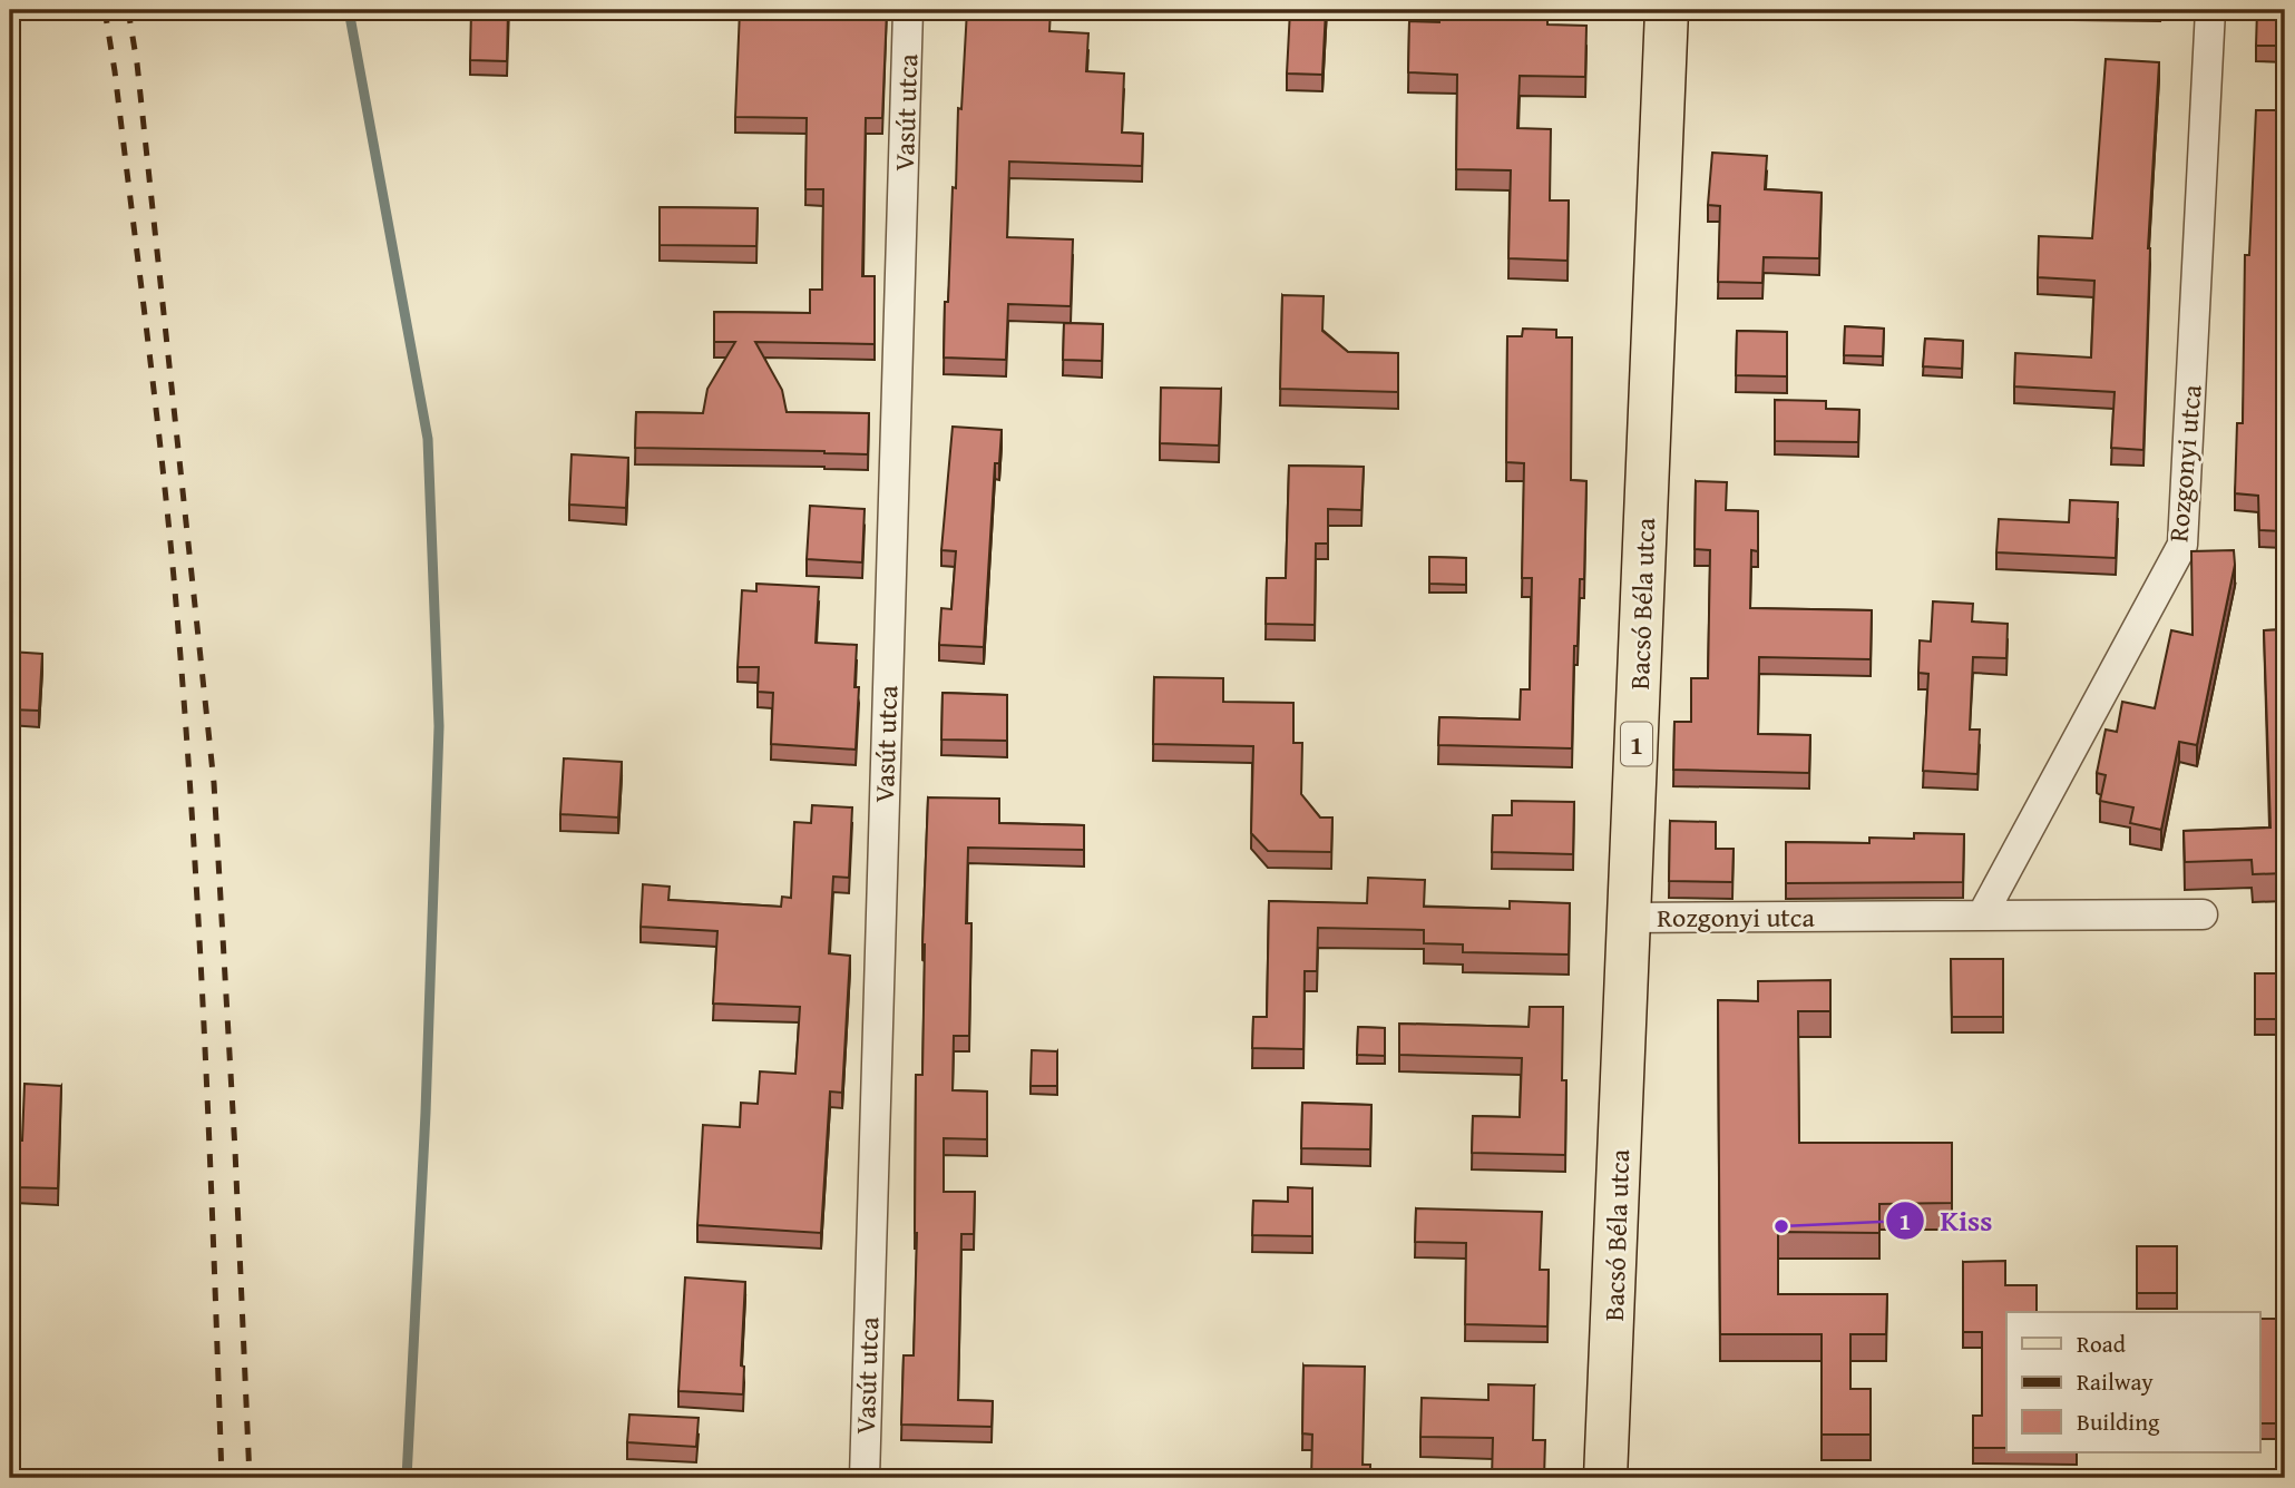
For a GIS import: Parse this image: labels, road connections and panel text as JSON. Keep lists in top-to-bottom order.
{
  "streets": {
    "main road": ["Bacsó Béla utca", "1"],
    "street": ["Vasút utca", "Rozgonyi utca"]
  },
  "crossings": [
    ["Rozgonyi utca", "Bacsó Béla utca"]
  ],
  "places": ["Kiss"],
  "legend": ["Road", "Railway", "Building"]
}
